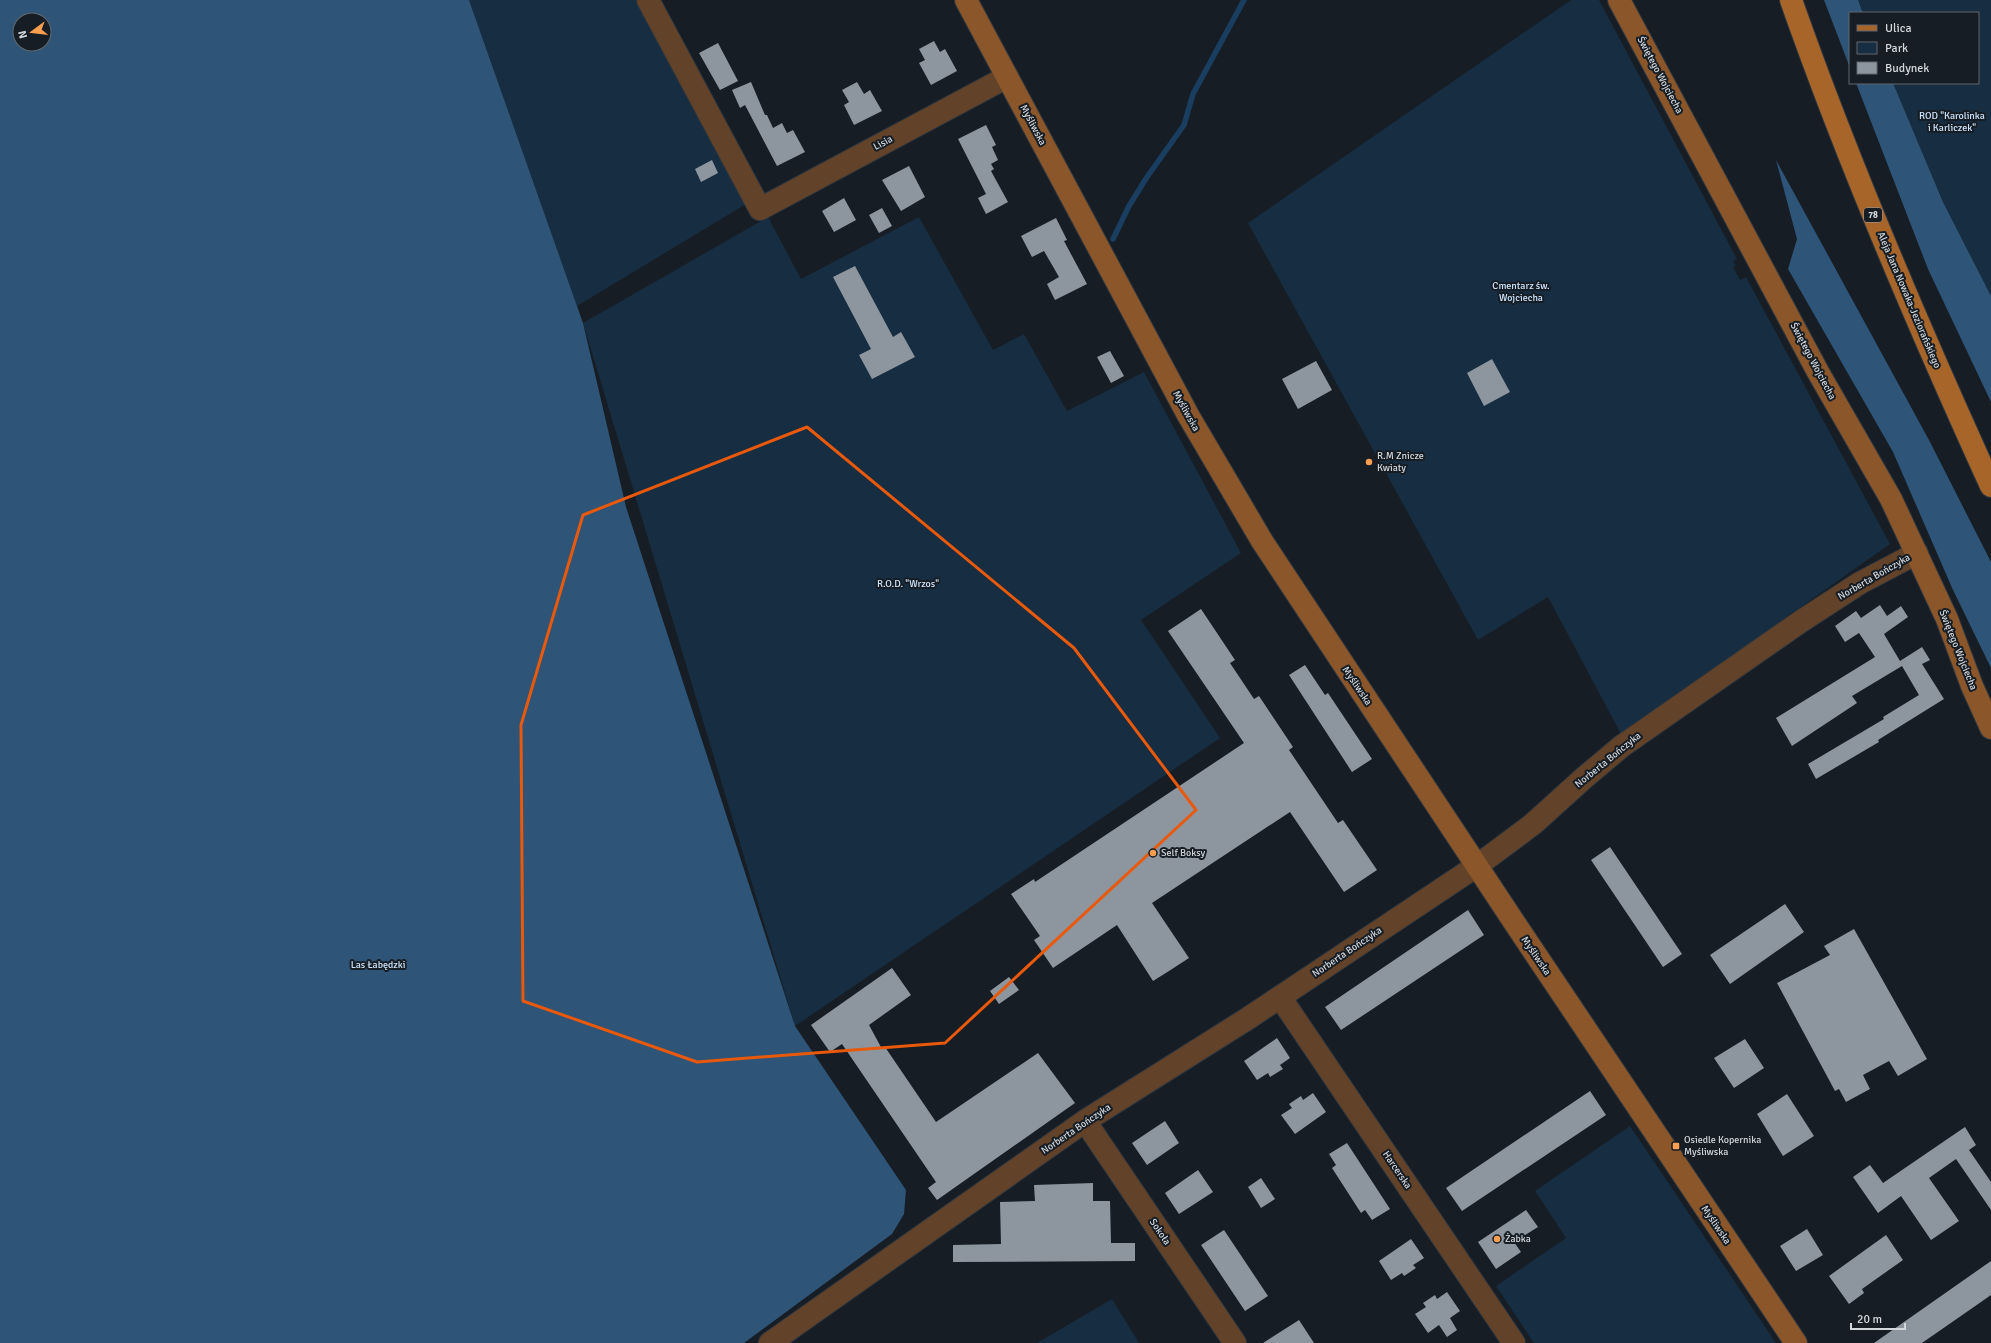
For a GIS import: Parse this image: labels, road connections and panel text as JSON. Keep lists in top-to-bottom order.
{
  "streets": {
    "main road": ["78", "Aleja Jana Nowaka-Jeziorańskiego"],
    "street": [
      "Świętego Wojciecha",
      "Myśliwska",
      "Lisia",
      "Norberta Bończyka",
      "Harcerska",
      "Sokoła"
    ]
  },
  "crossings": [
    ["Świętego Wojciecha", "Norberta Bończyka"],
    ["Myśliwska", "Lisia"],
    ["Myśliwska", "Norberta Bończyka"],
    ["Norberta Bończyka", "Harcerska"],
    ["Norberta Bończyka", "Sokoła"]
  ],
  "parks": [
    "ROD \"Karolinka i Karliczek\"",
    "Cmentarz św. Wojciecha",
    "R.O.D. \"Wrzos\"",
    "Las Łabędzki"
  ],
  "places": {
    "other": ["R.M Znicze Kwiaty", "Self Boksy", "Żabka"],
    "transit": ["Osiedle Kopernika Myśliwska"]
  },
  "legend": ["Ulica", "Park", "Budynek"],
  "scale_bar": "20 m",
  "north": "left"
}
